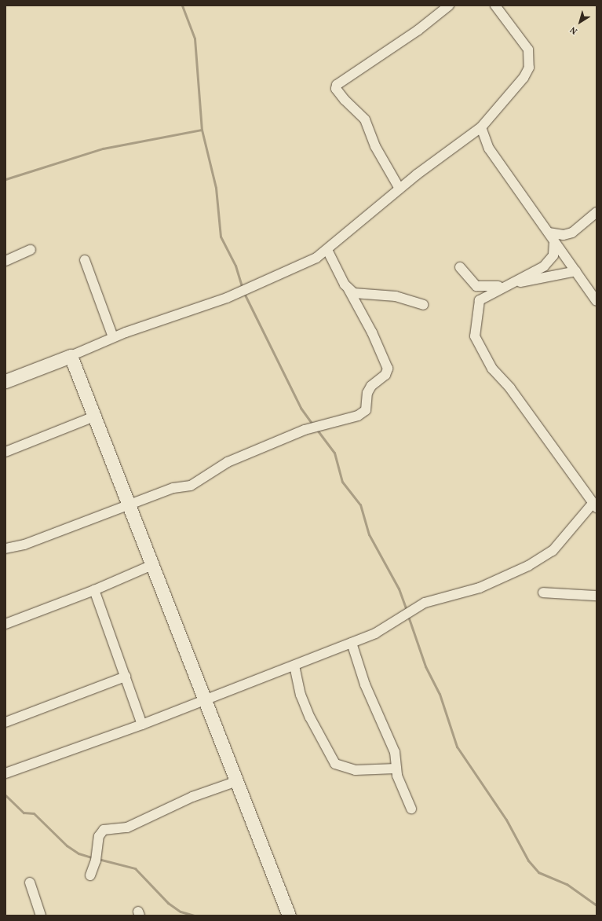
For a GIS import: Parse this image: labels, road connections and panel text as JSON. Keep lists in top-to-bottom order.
{
  "north": "bottom left"
}
